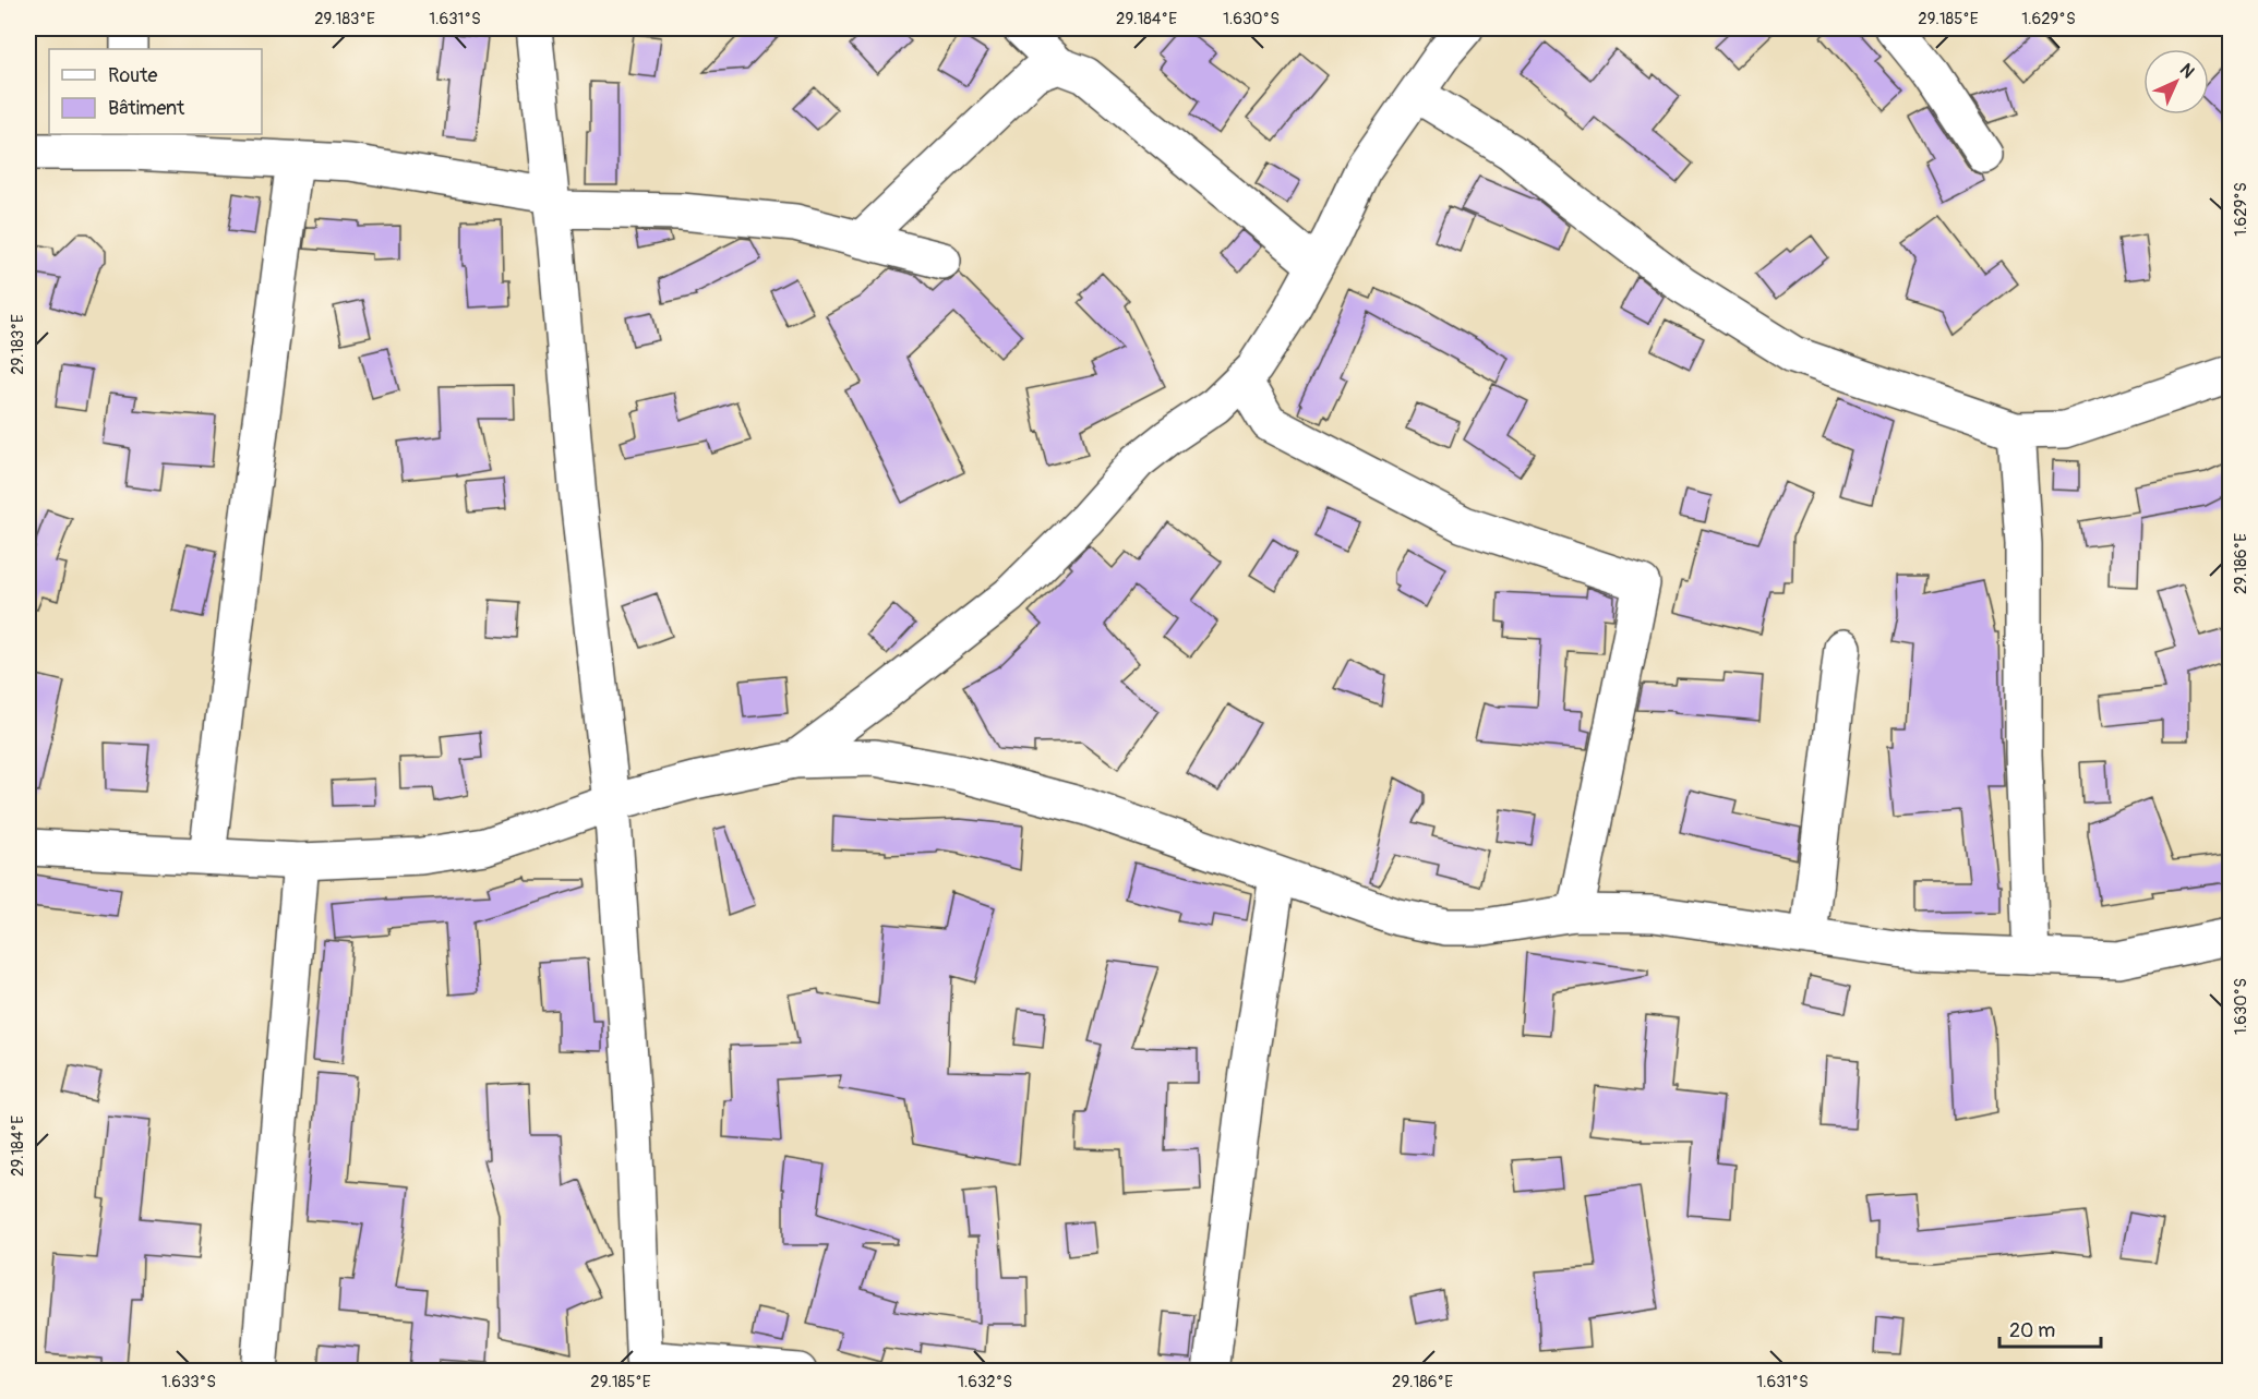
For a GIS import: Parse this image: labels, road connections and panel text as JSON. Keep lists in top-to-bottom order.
{
  "legend": ["Route", "Bâtiment"],
  "scale_bar": "20 m",
  "north": "top right",
  "coordinates": [
    "29.183°E",
    "1.631°S",
    "29.184°E",
    "1.630°S",
    "29.185°E",
    "1.629°S",
    "29.186°E",
    "1.633°S",
    "1.632°S"
  ]
}
